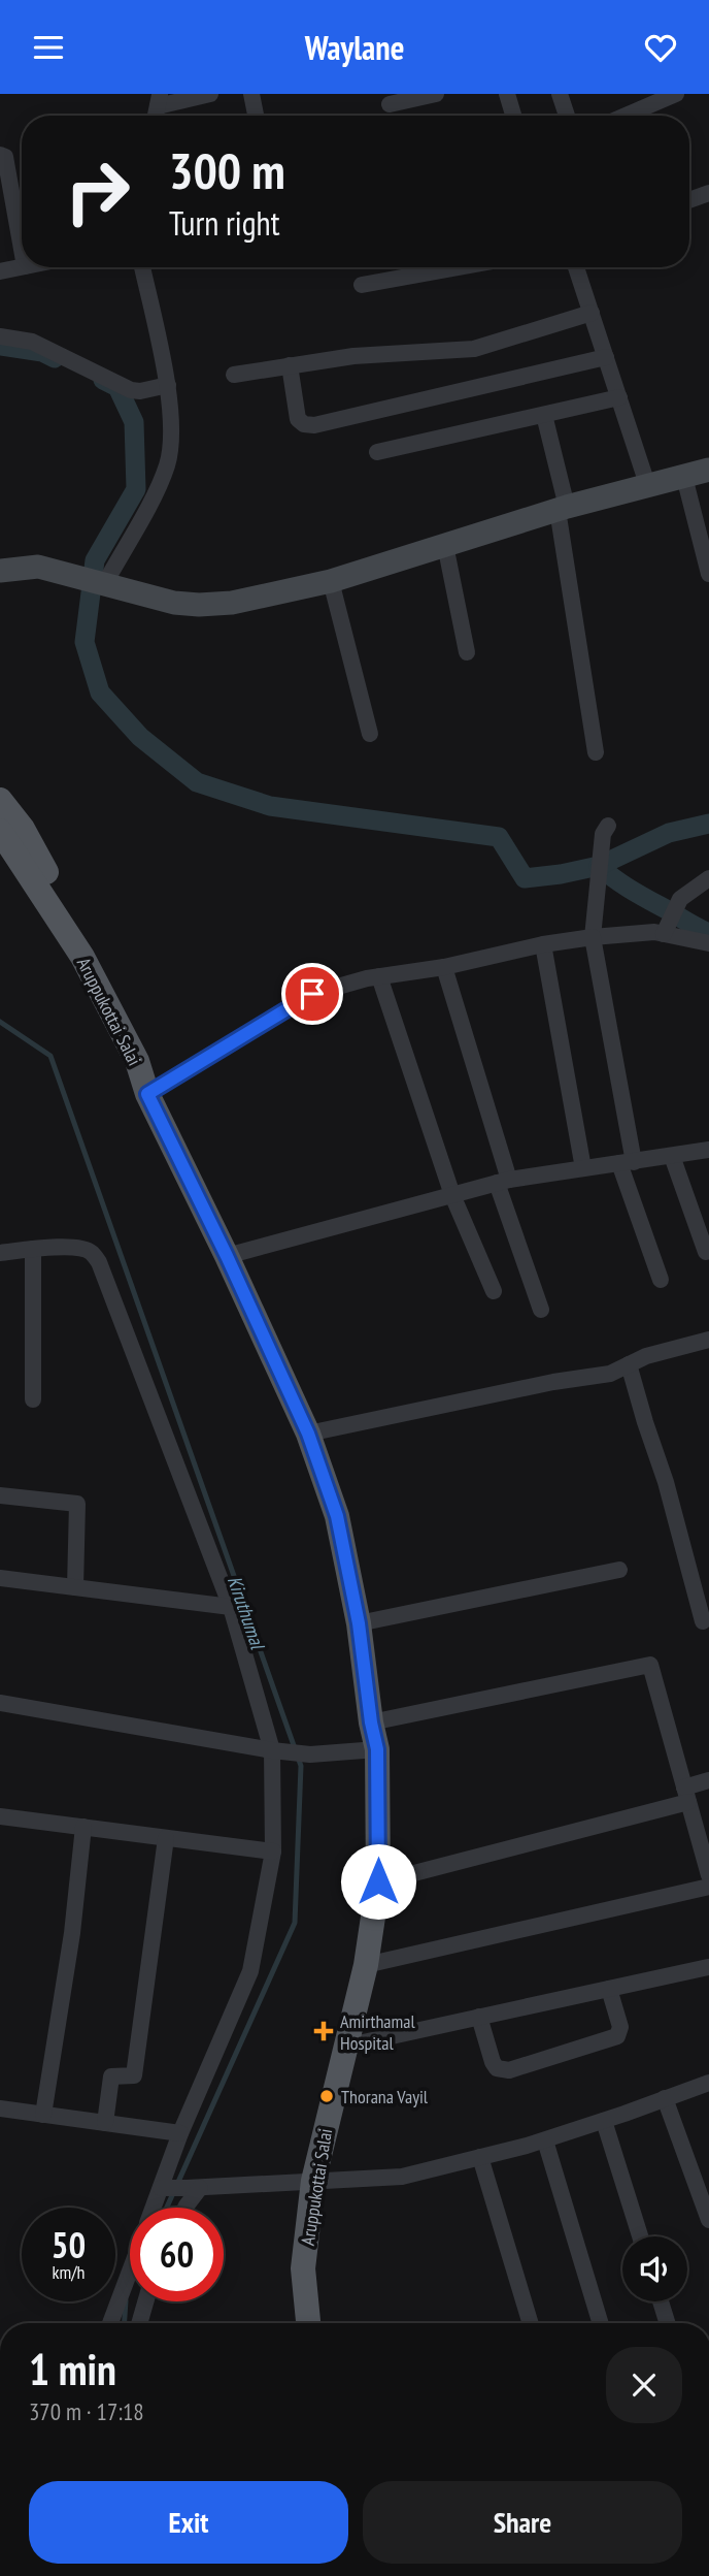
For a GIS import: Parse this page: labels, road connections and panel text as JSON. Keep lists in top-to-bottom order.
{
  "streets": {
    "main road": ["Aruppukottai Salai"]
  },
  "water": ["Kiruthumal"],
  "places": {
    "health": ["Amirthamal Hospital"],
    "other": ["Thorana Vayil"]
  },
  "page": {
    "header": "Waylane",
    "turn": ["300 m", "Turn right"],
    "speed": "50 km/h",
    "limit": "60",
    "heading": ["1 min", "370 m · 17:18"],
    "buttons": ["Exit", "Share"]
  }
}
